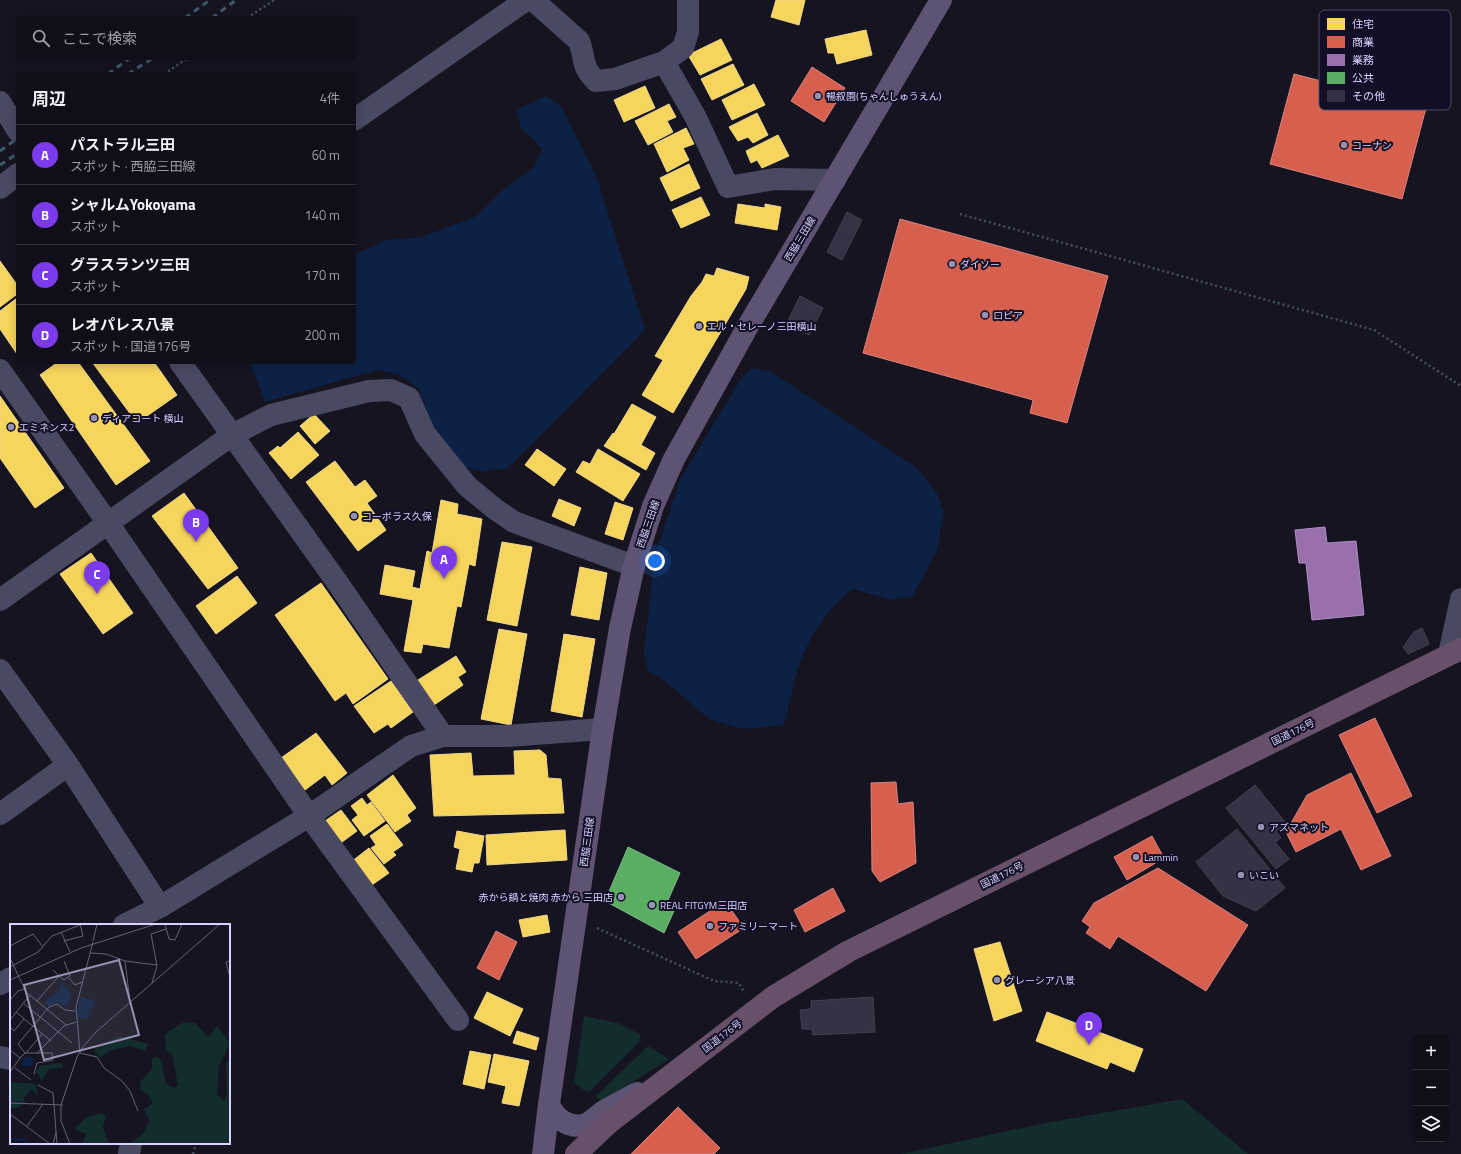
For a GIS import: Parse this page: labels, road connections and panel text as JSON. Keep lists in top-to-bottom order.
{
  "streets": {
    "highway": ["国道176号"],
    "main road": ["西脇三田線"]
  },
  "places": [
    "暢叙園(ちゃんしゅうえん)",
    "コーナン",
    "ダイソー",
    "ロピア",
    "エル・セレーノ三田横山",
    "ディアコート 横山",
    "エミネンス2",
    "コーポラス久保",
    "アズマネット",
    "Lammin",
    "いこい",
    "赤から鍋と焼肉 赤から 三田店",
    "REAL FITGYM三田店",
    "ファミリーマート",
    "グレーシア八景"
  ],
  "legend": [
    "住宅",
    "商業",
    "業務",
    "公共",
    "その他"
  ],
  "page": {
    "search": "ここで検索",
    "heading": ["周辺", "4件"],
    "list": [
      {
        "mark": "A",
        "name": "パストラル三田",
        "note": "スポット · 西脇三田線",
        "value": "60 m"
      },
      {
        "mark": "B",
        "name": "シャルムYokoyama",
        "note": "スポット",
        "value": "140 m"
      },
      {
        "mark": "C",
        "name": "グラスランツ三田",
        "note": "スポット",
        "value": "170 m"
      },
      {
        "mark": "D",
        "name": "レオパレス八景",
        "note": "スポット · 国道176号",
        "value": "200 m"
      }
    ],
    "pins": [
      "B",
      "A",
      "C",
      "D"
    ],
    "map_buttons": ["+", "−"]
  }
}
